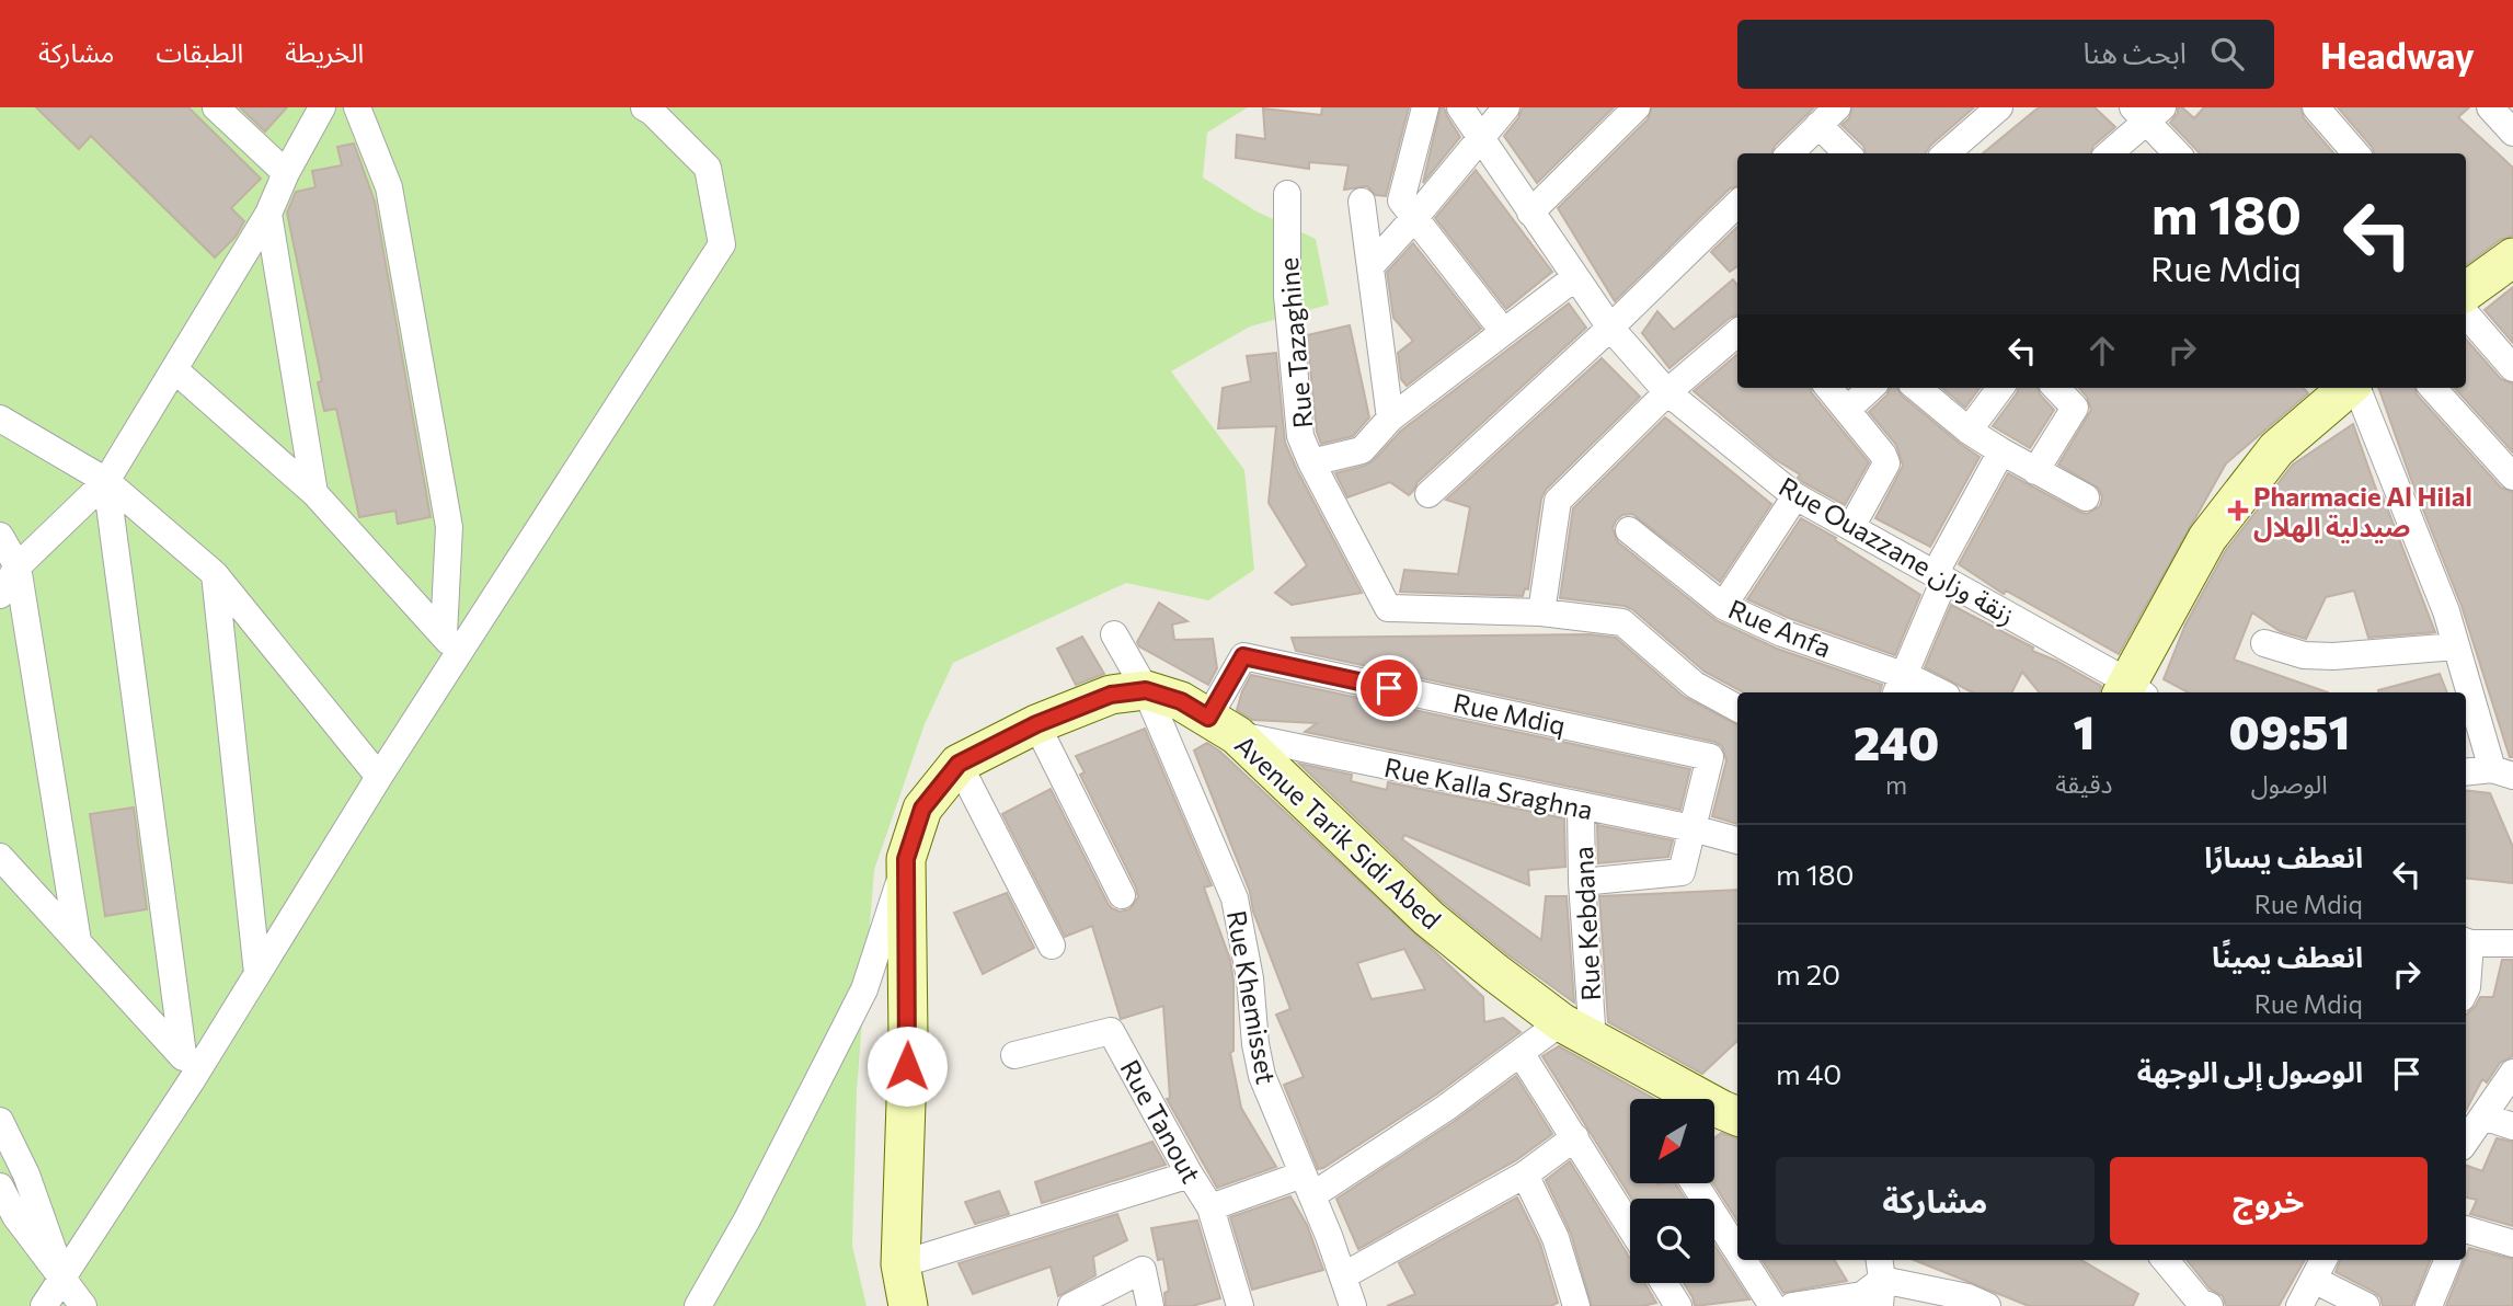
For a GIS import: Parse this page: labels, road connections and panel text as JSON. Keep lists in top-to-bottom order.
{
  "streets": {
    "street": [
      "Rue Tazaghine",
      "Rue Ouazzane زنقة وزان",
      "Rue Anfa",
      "Rue Mdiq",
      "Rue Kalla Sraghna",
      "Avenue Tarik Sidi Abed",
      "Rue Kebdana",
      "Rue Khemisset",
      "Rue Tanout"
    ]
  },
  "crossings": [
    ["Rue Mdiq", "Rue Kalla Sraghna"],
    ["Rue Mdiq", "Avenue Tarik Sidi Abed"],
    ["Rue Kalla Sraghna", "Avenue Tarik Sidi Abed"],
    ["Rue Kalla Sraghna", "Rue Kebdana"],
    ["Avenue Tarik Sidi Abed", "Rue Kebdana"],
    ["Avenue Tarik Sidi Abed", "Rue Khemisset"]
  ],
  "places": {
    "health": ["Pharmacie Al Hilal صيدلية الهلال"]
  },
  "north": "bottom left",
  "page": {
    "header": "Headway",
    "search": "ابحث هنا",
    "nav": ["الخريطة", "الطبقات", "مشاركة"],
    "turn": ["180 m", "Rue Mdiq"],
    "eta": [
      "09:51",
      "الوصول",
      "1",
      "دقيقة",
      "240",
      "m"
    ],
    "list": [
      {
        "name": "انعطف يسارًا",
        "note": "Rue Mdiq",
        "value": "180 m"
      },
      {
        "name": "انعطف يمينًا",
        "note": "Rue Mdiq",
        "value": "20 m"
      },
      {
        "name": "الوصول إلى الوجهة",
        "value": "40 m"
      }
    ],
    "buttons": ["خروج", "مشاركة"]
  }
}
